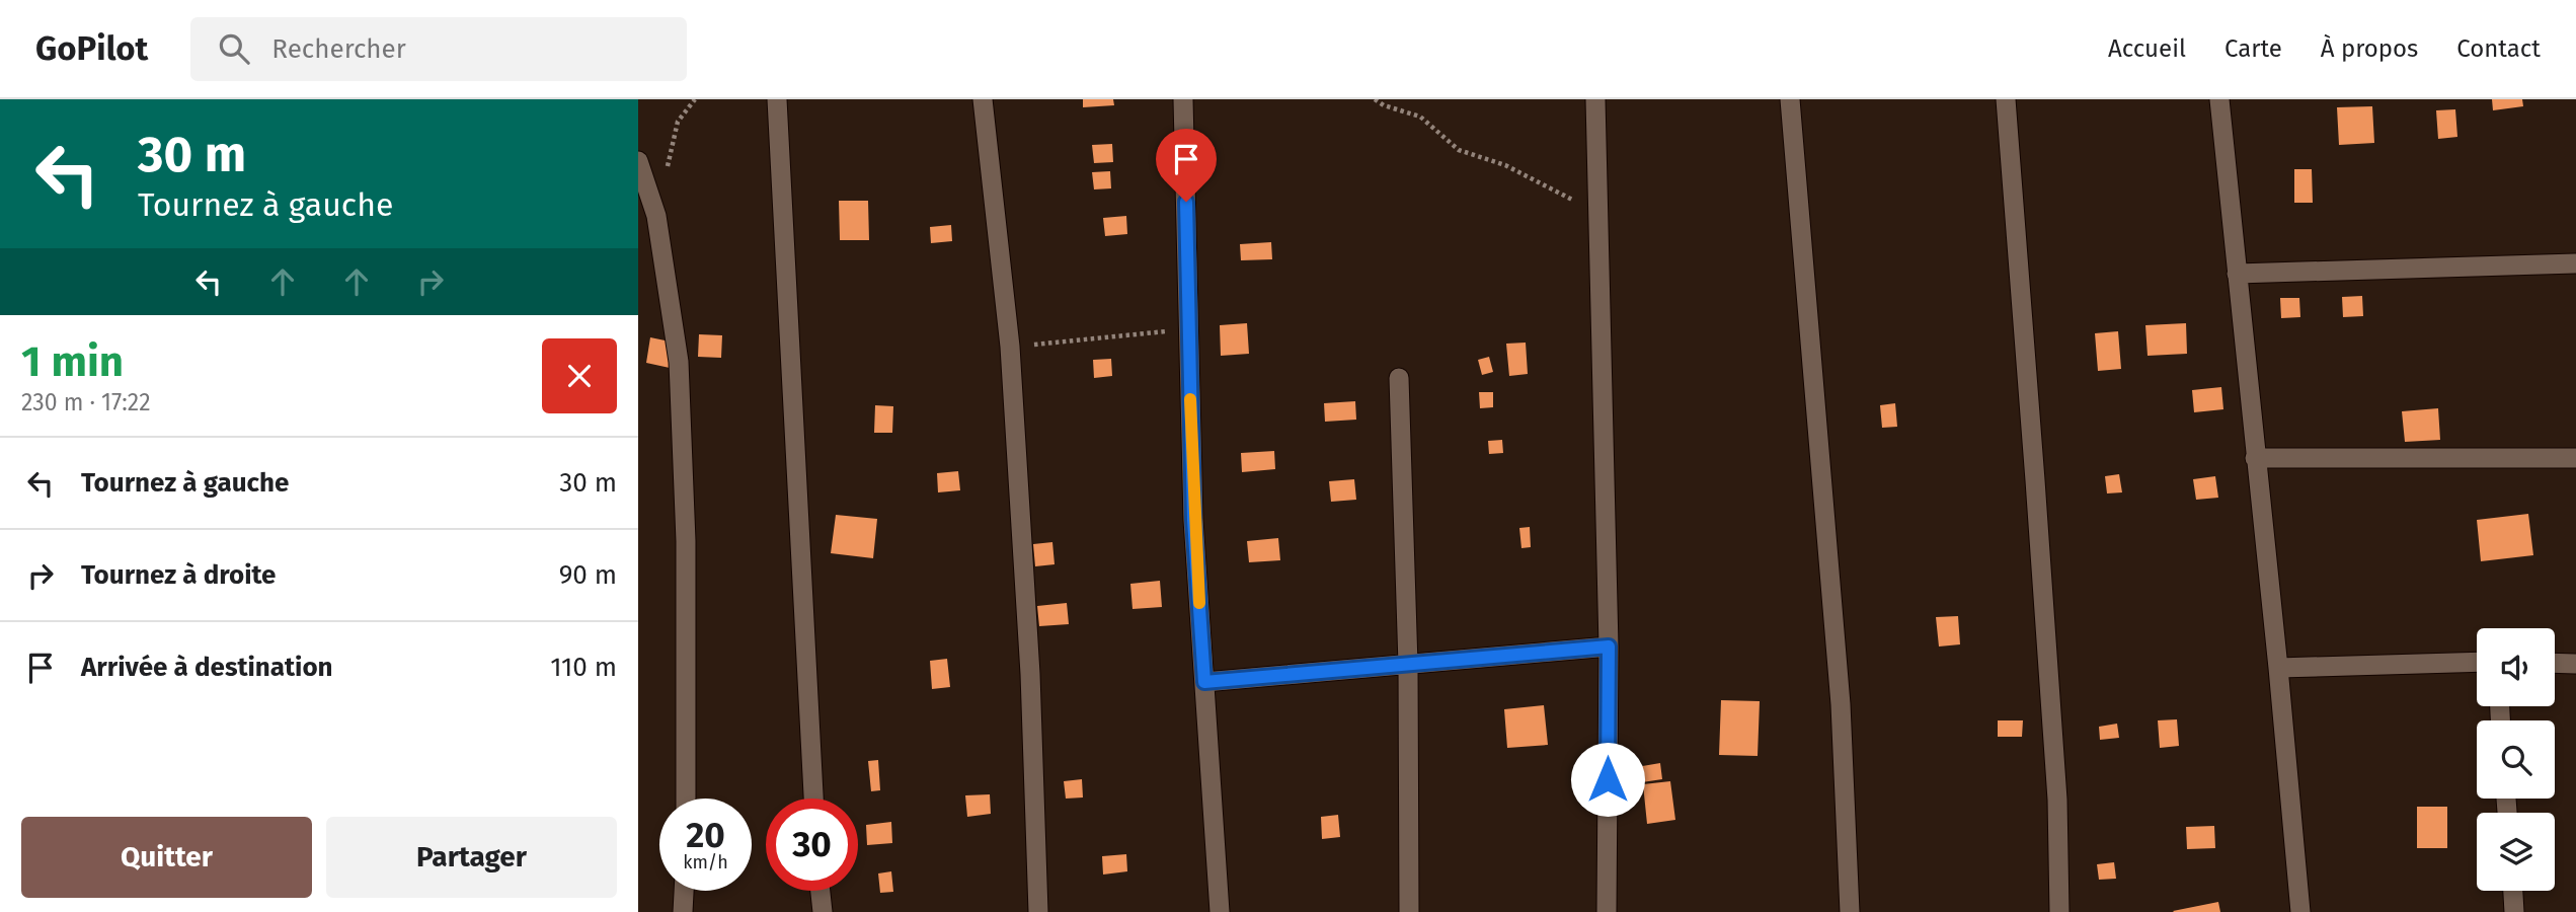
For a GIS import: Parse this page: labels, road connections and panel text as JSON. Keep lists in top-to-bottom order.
{
  "page": {
    "header": "GoPilot",
    "search": "Rechercher",
    "nav": [
      "Accueil",
      "Carte",
      "À propos",
      "Contact"
    ],
    "turn": ["30 m", "Tournez à gauche"],
    "heading": ["1 min", "230 m · 17:22"],
    "list": [
      {
        "name": "Tournez à gauche",
        "value": "30 m"
      },
      {
        "name": "Tournez à droite",
        "value": "90 m"
      },
      {
        "name": "Arrivée à destination",
        "value": "110 m"
      }
    ],
    "speed": "20 km/h",
    "limit": "30",
    "buttons": ["Quitter", "Partager"]
  }
}
